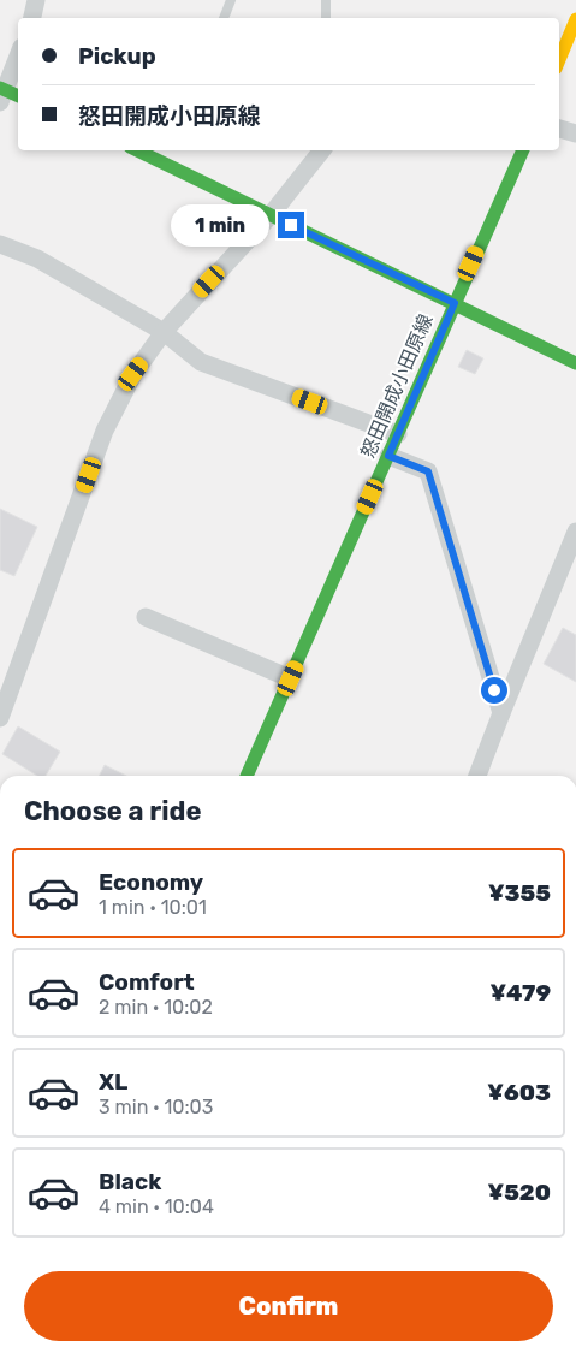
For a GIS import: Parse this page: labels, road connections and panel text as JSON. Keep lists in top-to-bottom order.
{
  "streets": {
    "main road": ["怒田開成小田原線"]
  },
  "page": {
    "banner": ["Pickup", "怒田開成小田原線"],
    "bubble": "1 min",
    "heading": "Choose a ride",
    "list": [
      {
        "name": "Economy",
        "note": "1 min · 10:01",
        "value": "¥355"
      },
      {
        "name": "Comfort",
        "note": "2 min · 10:02",
        "value": "¥479"
      },
      {
        "name": "XL",
        "note": "3 min · 10:03",
        "value": "¥603"
      },
      {
        "name": "Black",
        "note": "4 min · 10:04",
        "value": "¥520"
      }
    ],
    "buttons": "Confirm"
  }
}
